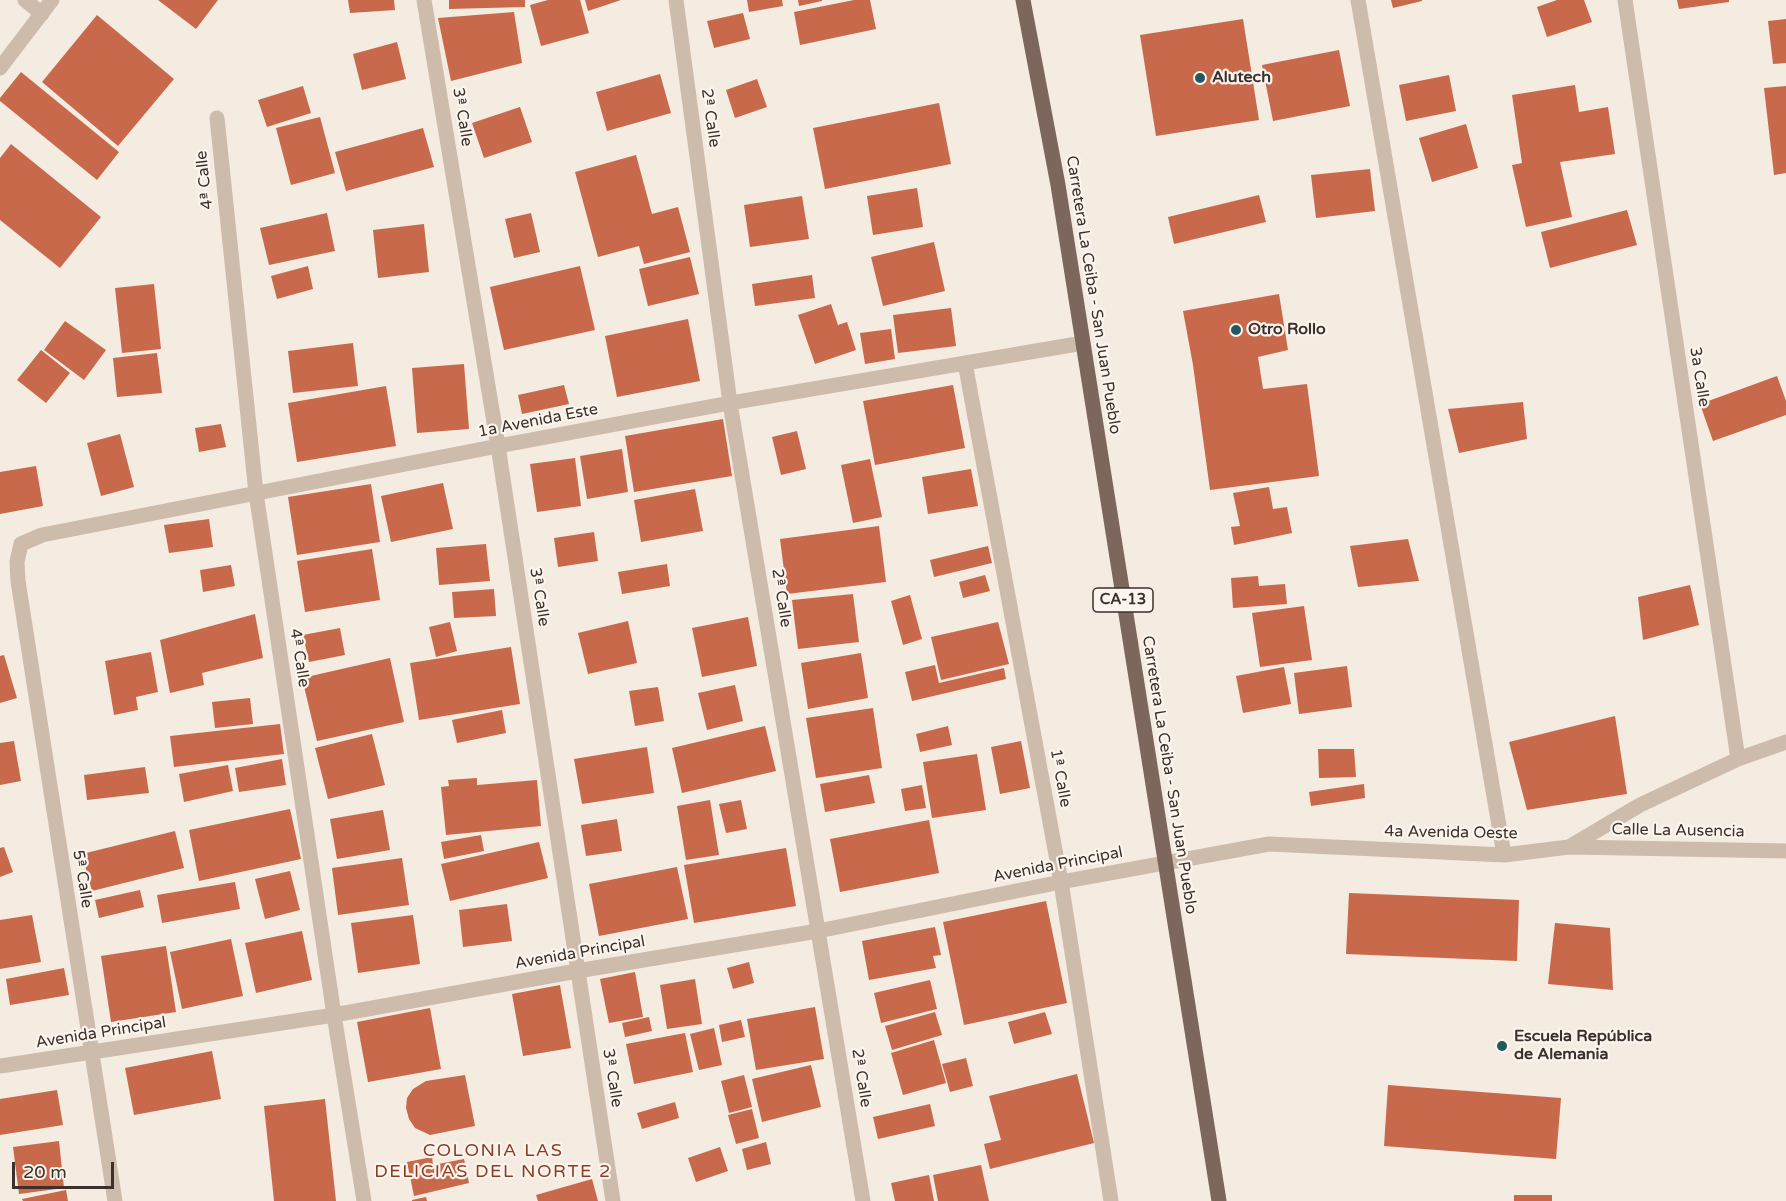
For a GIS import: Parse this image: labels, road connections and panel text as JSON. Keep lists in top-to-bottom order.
{
  "streets": {
    "main road": ["Carretera La Ceiba - San Juan Pueblo", "CA-13"],
    "street": [
      "3ª Calle",
      "2ª Calle",
      "4ª Calle",
      "3a Calle",
      "1a Avenida Este",
      "1ª Calle",
      "Calle La Ausencia",
      "4a Avenida Oeste",
      "Avenida Principal",
      "5ª Calle"
    ]
  },
  "crossings": [
    ["3ª Calle", "1a Avenida Este"],
    ["3ª Calle", "Avenida Principal"],
    ["2ª Calle", "1a Avenida Este"],
    ["2ª Calle", "Avenida Principal"],
    ["4ª Calle", "1a Avenida Este"],
    ["4ª Calle", "Avenida Principal"],
    ["Carretera La Ceiba - San Juan Pueblo", "1a Avenida Este"],
    ["Carretera La Ceiba - San Juan Pueblo", "4a Avenida Oeste"],
    ["Carretera La Ceiba - San Juan Pueblo", "Avenida Principal"],
    ["3a Calle", "4a Avenida Oeste"],
    ["1a Avenida Este", "1ª Calle"],
    ["1a Avenida Este", "5ª Calle"],
    ["1ª Calle", "Avenida Principal"],
    ["Calle La Ausencia", "4a Avenida Oeste"],
    ["4a Avenida Oeste", "Avenida Principal"],
    ["Avenida Principal", "5ª Calle"]
  ],
  "districts": ["COLONIA LAS DELICIAS DEL NORTE 2"],
  "places": ["Alutech", "Otro Rollo", "Escuela República de Alemania"],
  "scale_bar": "20 m"
}
